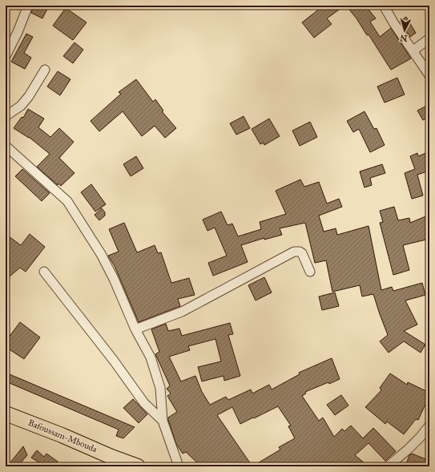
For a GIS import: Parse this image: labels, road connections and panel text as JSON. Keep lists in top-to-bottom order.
{
  "streets": {
    "highway": ["Bafoussam-Mbouda"]
  },
  "north": "bottom"
}
